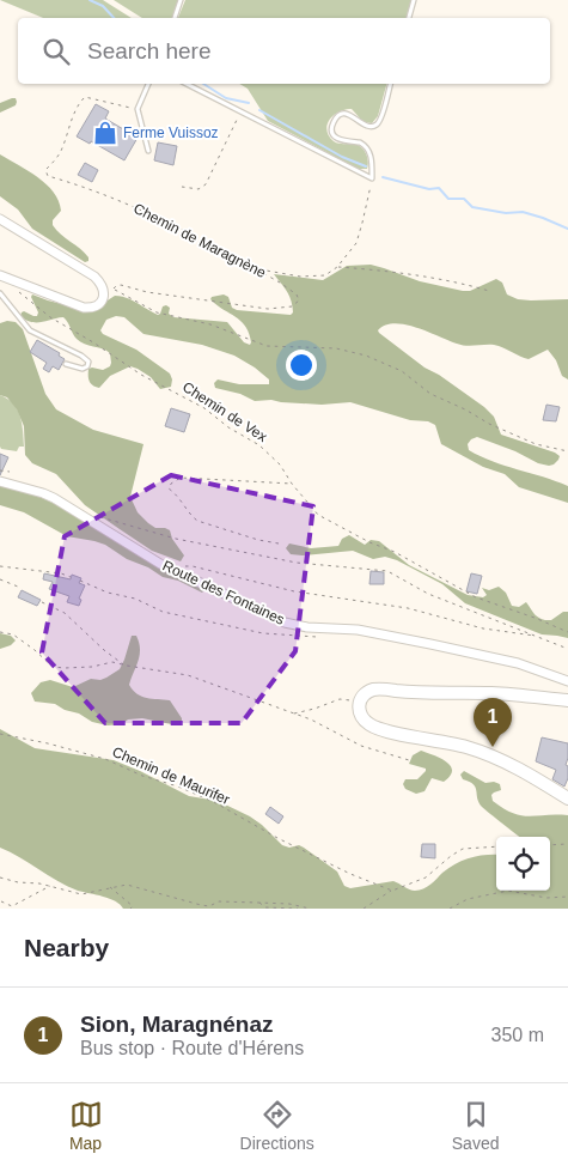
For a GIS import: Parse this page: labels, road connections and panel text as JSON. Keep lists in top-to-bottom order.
{
  "streets": {
    "street": ["Route des Fontaines"],
    "path": ["Chemin de Maragnène", "Chemin de Vex", "Chemin de Maurifer"]
  },
  "places": {
    "shop": ["Ferme Vuissoz"]
  },
  "page": {
    "search": "Search here",
    "pins": "1",
    "heading": "Nearby",
    "list": [
      {
        "mark": "1",
        "name": "Sion, Maragnénaz",
        "note": "Bus stop · Route d'Hérens",
        "value": "350 m"
      }
    ],
    "nav": ["Map", "Directions", "Saved"]
  }
}
